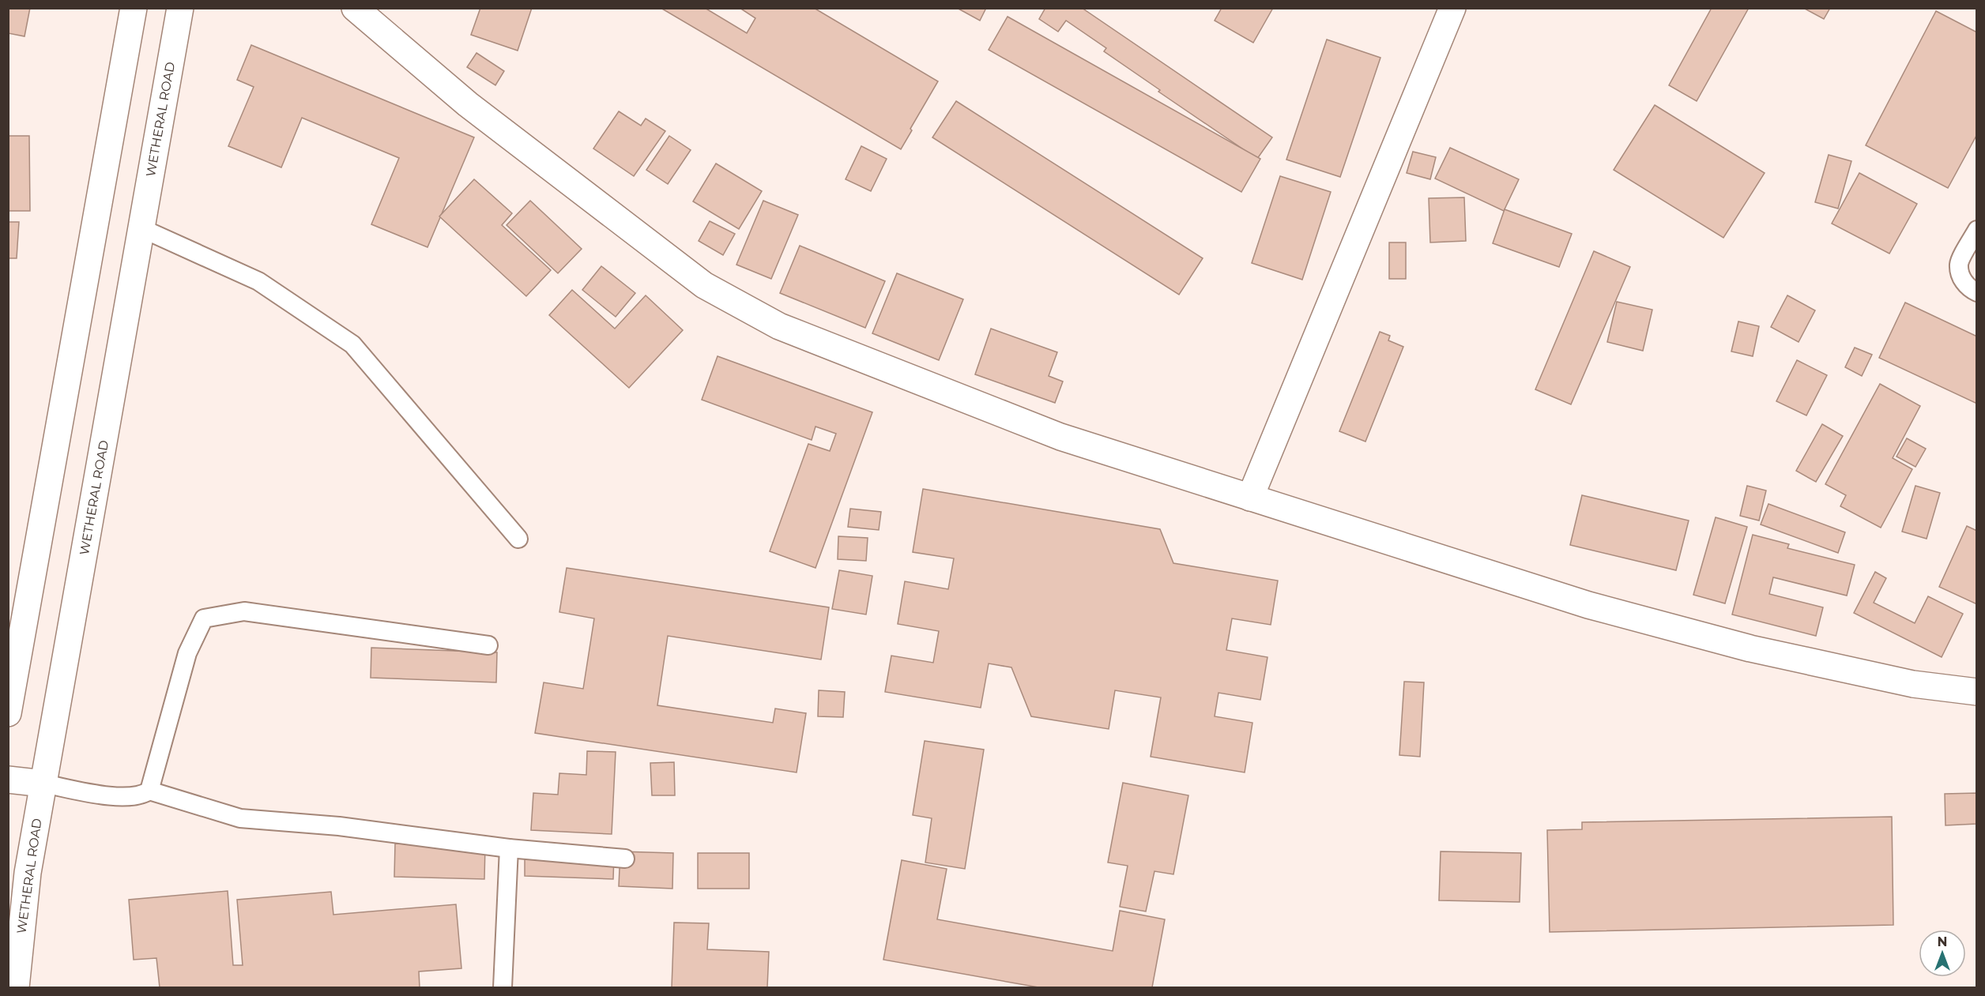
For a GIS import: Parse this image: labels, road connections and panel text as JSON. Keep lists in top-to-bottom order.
{
  "streets": {
    "street": ["WETHERAL ROAD"]
  },
  "north": "top"
}
